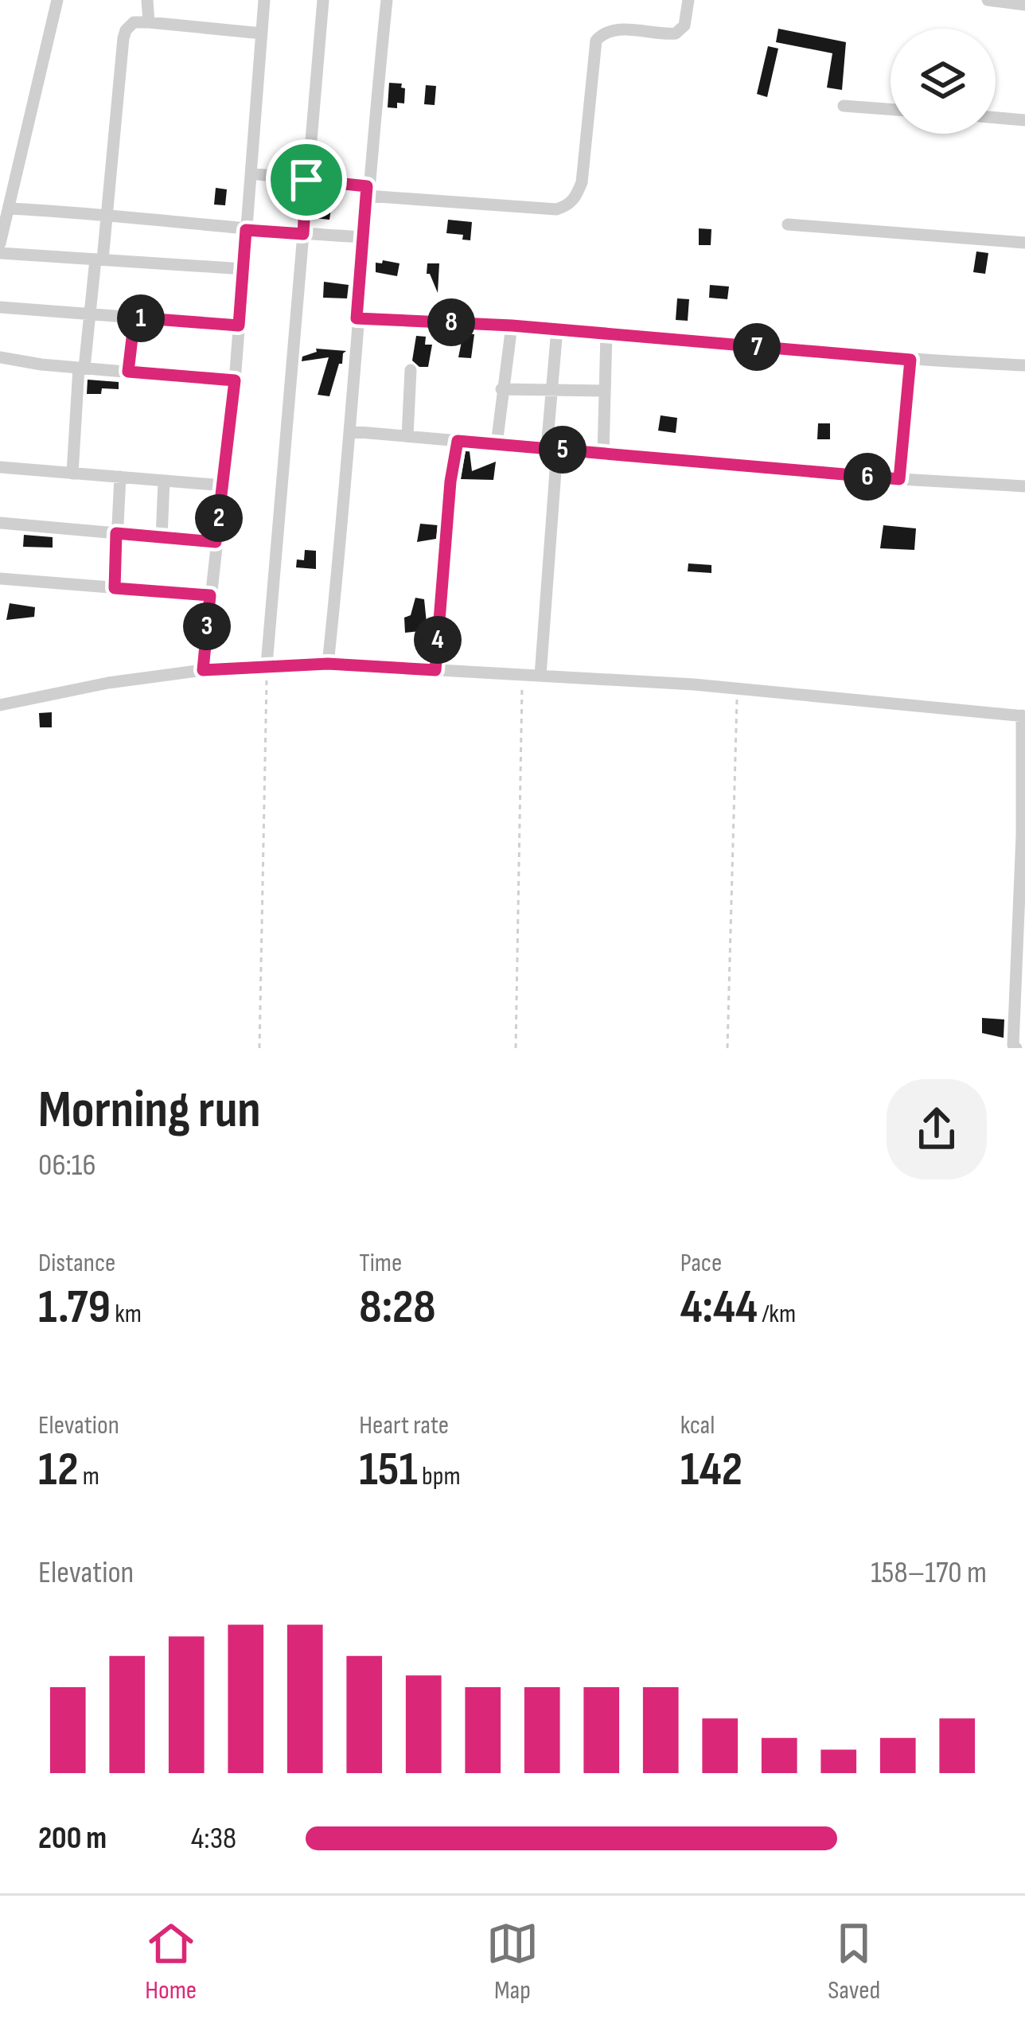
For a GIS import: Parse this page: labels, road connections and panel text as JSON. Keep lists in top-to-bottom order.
{
  "page": {
    "pins": [
      "1",
      "8",
      "7",
      "5",
      "6",
      "2",
      "3",
      "4"
    ],
    "heading": ["Morning run", "06:16"],
    "stats": [
      ["Distance", "1.79 km"],
      ["Time", "8:28"],
      ["Pace", "4:44 /km"],
      ["Elevation", "12 m"],
      ["Heart rate", "151 bpm"],
      ["kcal", "142"]
    ],
    "chart": ["Elevation", "158–170 m"],
    "list": [
      {
        "name": "200 m",
        "note": "4:38"
      }
    ],
    "tabs": ["Home", "Map", "Saved"]
  }
}
